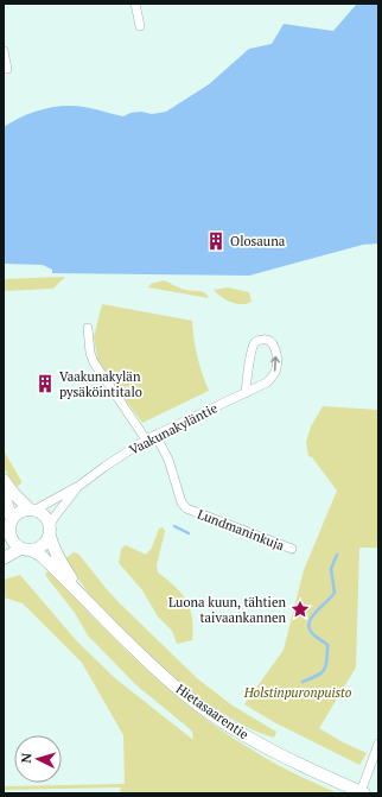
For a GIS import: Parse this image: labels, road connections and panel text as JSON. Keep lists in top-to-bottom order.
{
  "streets": {
    "street": ["Vaakunakyläntie", "Lundmaninkuja", "Hietasaarentie"]
  },
  "crossings": [
    ["Vaakunakyläntie", "Lundmaninkuja"],
    ["Vaakunakyläntie", "Hietasaarentie"]
  ],
  "parks": ["Holstinpuronpuisto"],
  "places": {
    "building": ["Olosauna", "Vaakunakylän pysäköintitalo"],
    "place": ["Luona kuun, tähtien taivaankannen"]
  },
  "north": "left"
}
